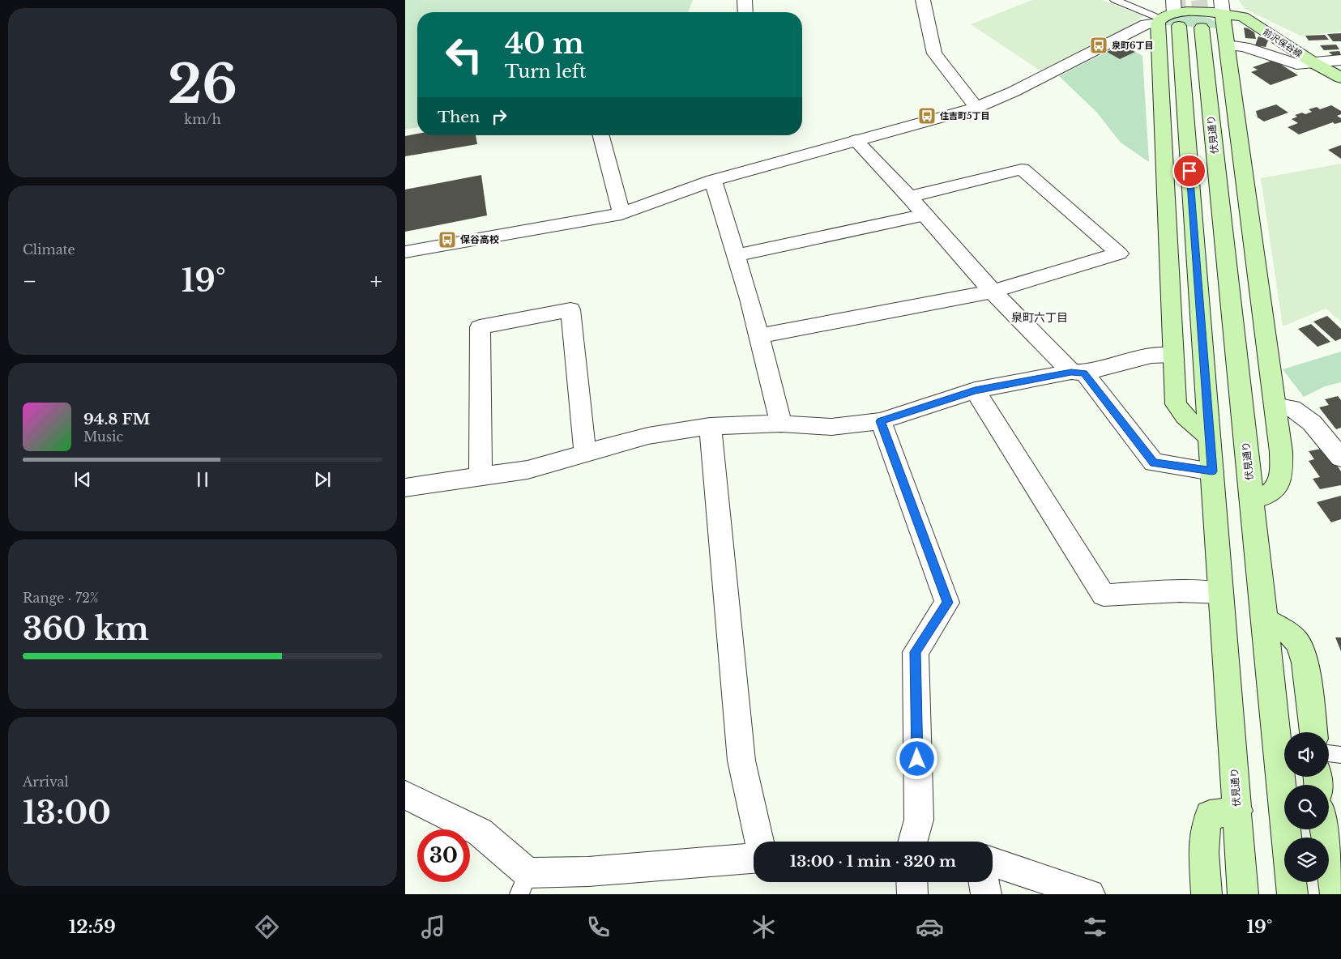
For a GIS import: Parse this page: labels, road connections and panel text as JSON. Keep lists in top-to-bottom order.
{
  "streets": {
    "main road": ["前沢保谷線", "伏見通り"]
  },
  "crossings": [
    ["前沢保谷線", "伏見通り"]
  ],
  "districts": ["泉町六丁目"],
  "places": {
    "bus stop": ["泉町6丁目", "住吉町5丁目", "保谷高校"]
  },
  "page": {
    "tile": [
      ["26", "km/h"],
      "Climate",
      ["Range · 72%", "360 km"],
      ["Arrival", "13:00"]
    ],
    "turn": ["40 m", "Turn left"],
    "then": "Then",
    "heat": ["−", "19°", "+"],
    "song": ["94.8 FM", "Music"],
    "limit": "30",
    "trip": "13:00 · 1 min · 320 m",
    "tabs": ["12:59", "19°"]
  }
}
